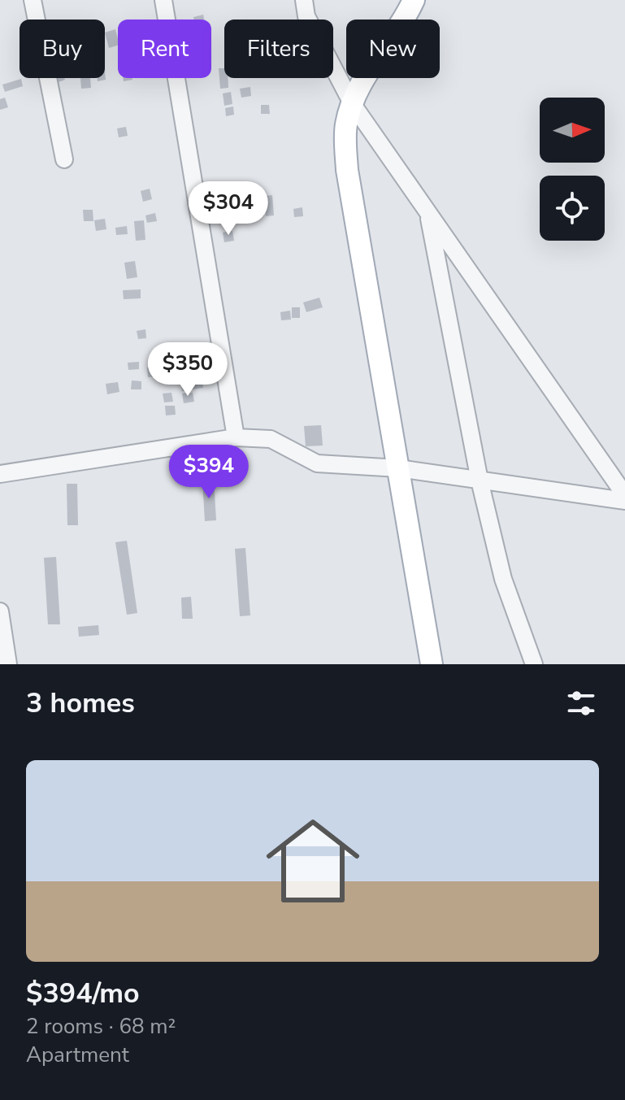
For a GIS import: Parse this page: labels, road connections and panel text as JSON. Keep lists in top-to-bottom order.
{
  "north": "right",
  "page": {
    "chip": [
      "Buy",
      "Rent",
      "Filters",
      "New"
    ],
    "price": ["$304", "$350", "$394"],
    "heading": "3 homes",
    "list": [
      {
        "name": "$394/mo",
        "note": "2 rooms · 68 m² · Apartment"
      }
    ]
  }
}
